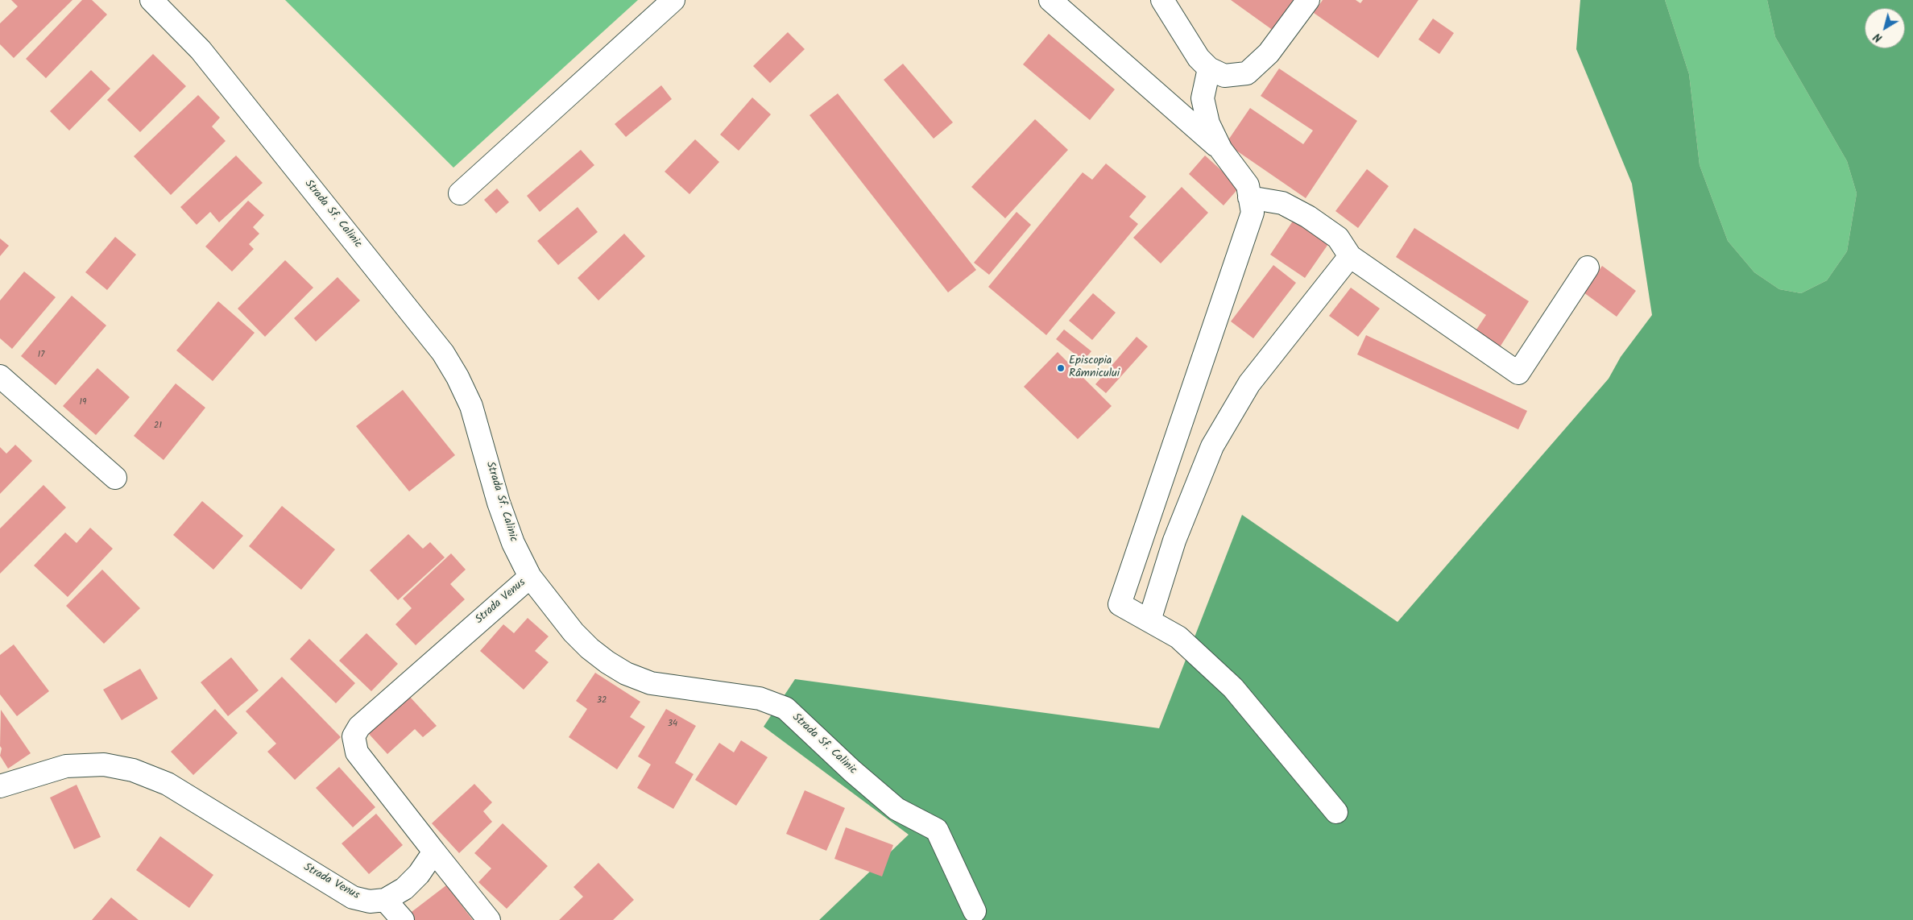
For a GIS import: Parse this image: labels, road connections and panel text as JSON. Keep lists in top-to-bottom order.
{
  "streets": {
    "street": ["Strada Sf. Calinic", "Strada Venus"]
  },
  "crossings": [
    ["Strada Sf. Calinic", "Strada Venus"]
  ],
  "places": ["Episcopia Râmnicului"],
  "house_numbers": [
    "17",
    "19",
    "21",
    "32",
    "34"
  ],
  "north": "bottom left"
}
